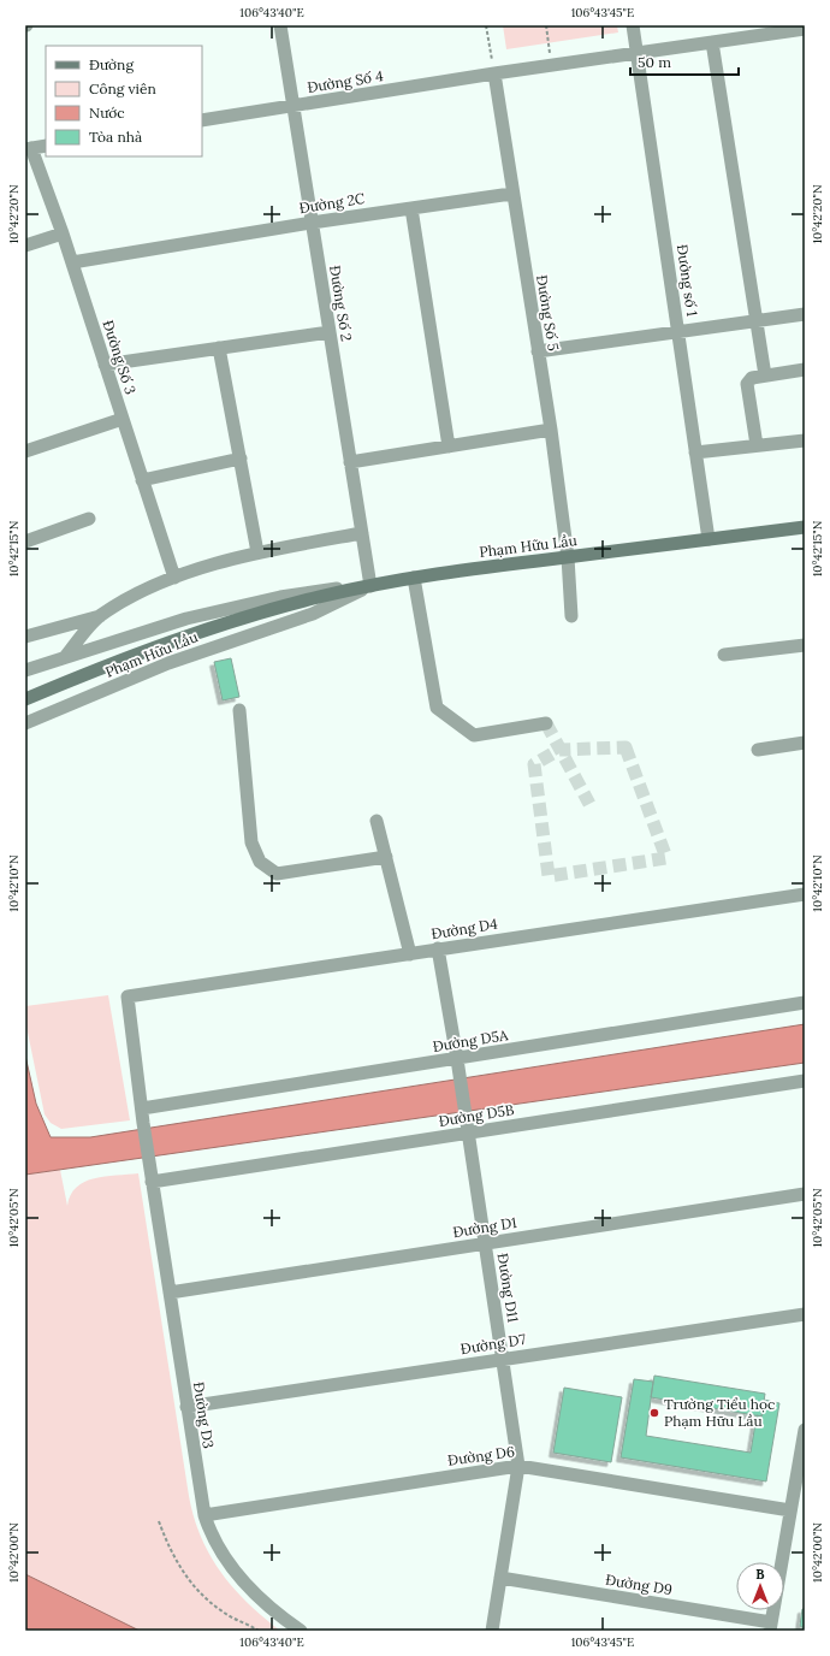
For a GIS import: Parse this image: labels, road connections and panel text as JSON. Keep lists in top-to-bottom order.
{
  "streets": {
    "main road": ["Phạm Hữu Lầu"],
    "street": [
      "Đường Số 4",
      "Đường 2C",
      "Đường số 1",
      "Đường Số 2",
      "Đường Số 5",
      "Đường Số 3",
      "Đường D4",
      "Đường D5A",
      "Đường D5B",
      "Đường D1",
      "Đường D11",
      "Đường D7",
      "Đường D3",
      "Đường D6",
      "Đường D9"
    ]
  },
  "crossings": [
    ["Đường Số 4", "Đường Số 2"],
    ["Đường Số 4", "Đường Số 5"],
    ["Đường 2C", "Đường Số 2"],
    ["Đường 2C", "Đường Số 5"],
    ["Đường 2C", "Đường Số 3"],
    ["Đường số 1", "Đường Số 5"],
    ["Đường số 1", "Phạm Hữu Lầu"],
    ["Đường Số 2", "Phạm Hữu Lầu"],
    ["Đường Số 5", "Phạm Hữu Lầu"],
    ["Đường D4", "Đường D5A"],
    ["Đường D4", "Đường D11"],
    ["Đường D4", "Đường D3"],
    ["Đường D5A", "Đường D11"],
    ["Đường D5A", "Đường D3"],
    ["Đường D5B", "Đường D11"],
    ["Đường D5B", "Đường D3"],
    ["Đường D1", "Đường D11"],
    ["Đường D1", "Đường D3"],
    ["Đường D11", "Đường D7"],
    ["Đường D11", "Đường D6"],
    ["Đường D11", "Đường D9"],
    ["Đường D7", "Đường D3"],
    ["Đường D3", "Đường D6"]
  ],
  "places": ["Trường Tiểu học Phạm Hữu Lầu"],
  "legend": [
    "Đường",
    "Công viên",
    "Nước",
    "Tòa nhà"
  ],
  "scale_bar": "50 m",
  "north": "top",
  "coordinates": [
    "106°43'40\"E",
    "106°43'45\"E",
    "10°42'20\"N",
    "10°42'15\"N",
    "10°42'10\"N",
    "10°42'05\"N",
    "10°42'00\"N"
  ]
}
